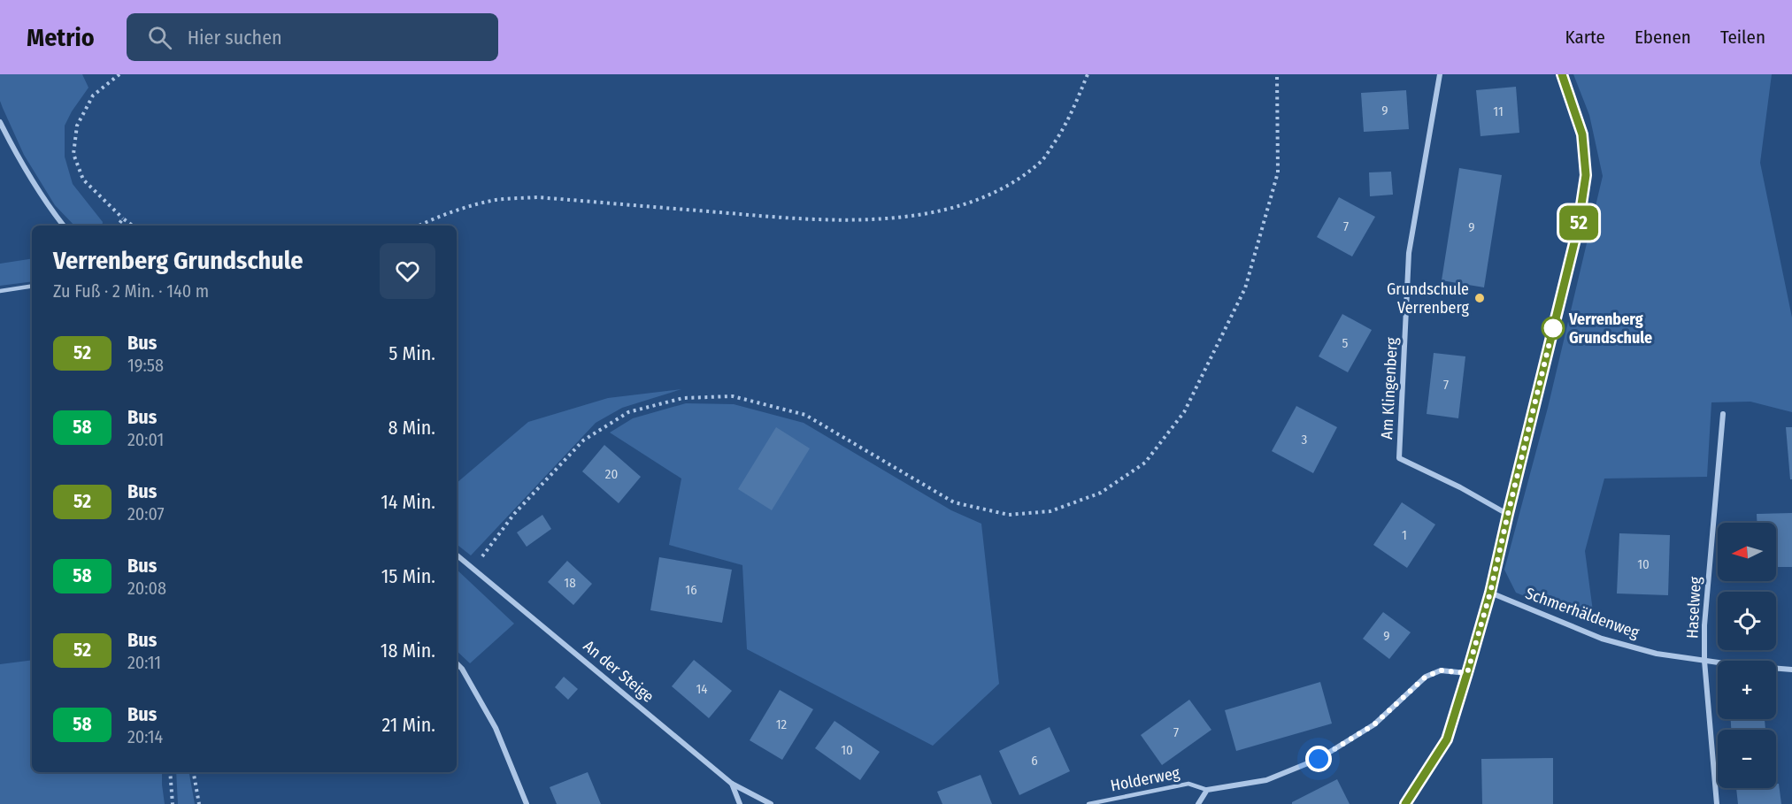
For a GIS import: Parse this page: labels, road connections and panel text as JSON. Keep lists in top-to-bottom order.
{
  "streets": {
    "street": [
      "Am Klingenberg",
      "Haselweg",
      "Schmerhäldenweg",
      "An der Steige",
      "Holderweg"
    ]
  },
  "crossings": [
    ["Haselweg", "Schmerhäldenweg"]
  ],
  "places": ["Grundschule Verrenberg", "Verrenberg Grundschule"],
  "lines": ["bus line 52"],
  "house_numbers": [
    "9",
    "11",
    "7",
    "9",
    "5",
    "7",
    "3",
    "20",
    "1",
    "10",
    "18",
    "16",
    "9",
    "14",
    "12",
    "7",
    "10",
    "6"
  ],
  "north": "left",
  "page": {
    "header": "Metrio",
    "search": "Hier suchen",
    "nav": ["Karte", "Ebenen", "Teilen"],
    "on_map": "52",
    "heading": ["Verrenberg Grundschule", "Zu Fuß · 2 Min. · 140 m"],
    "list": [
      {
        "mark": "52",
        "name": "Bus",
        "note": "19:58",
        "value": "5 Min."
      },
      {
        "mark": "58",
        "name": "Bus",
        "note": "20:01",
        "value": "8 Min."
      },
      {
        "mark": "52",
        "name": "Bus",
        "note": "20:07",
        "value": "14 Min."
      },
      {
        "mark": "58",
        "name": "Bus",
        "note": "20:08",
        "value": "15 Min."
      },
      {
        "mark": "52",
        "name": "Bus",
        "note": "20:11",
        "value": "18 Min."
      },
      {
        "mark": "58",
        "name": "Bus",
        "note": "20:14",
        "value": "21 Min."
      }
    ],
    "map_buttons": ["+", "−"]
  }
}
